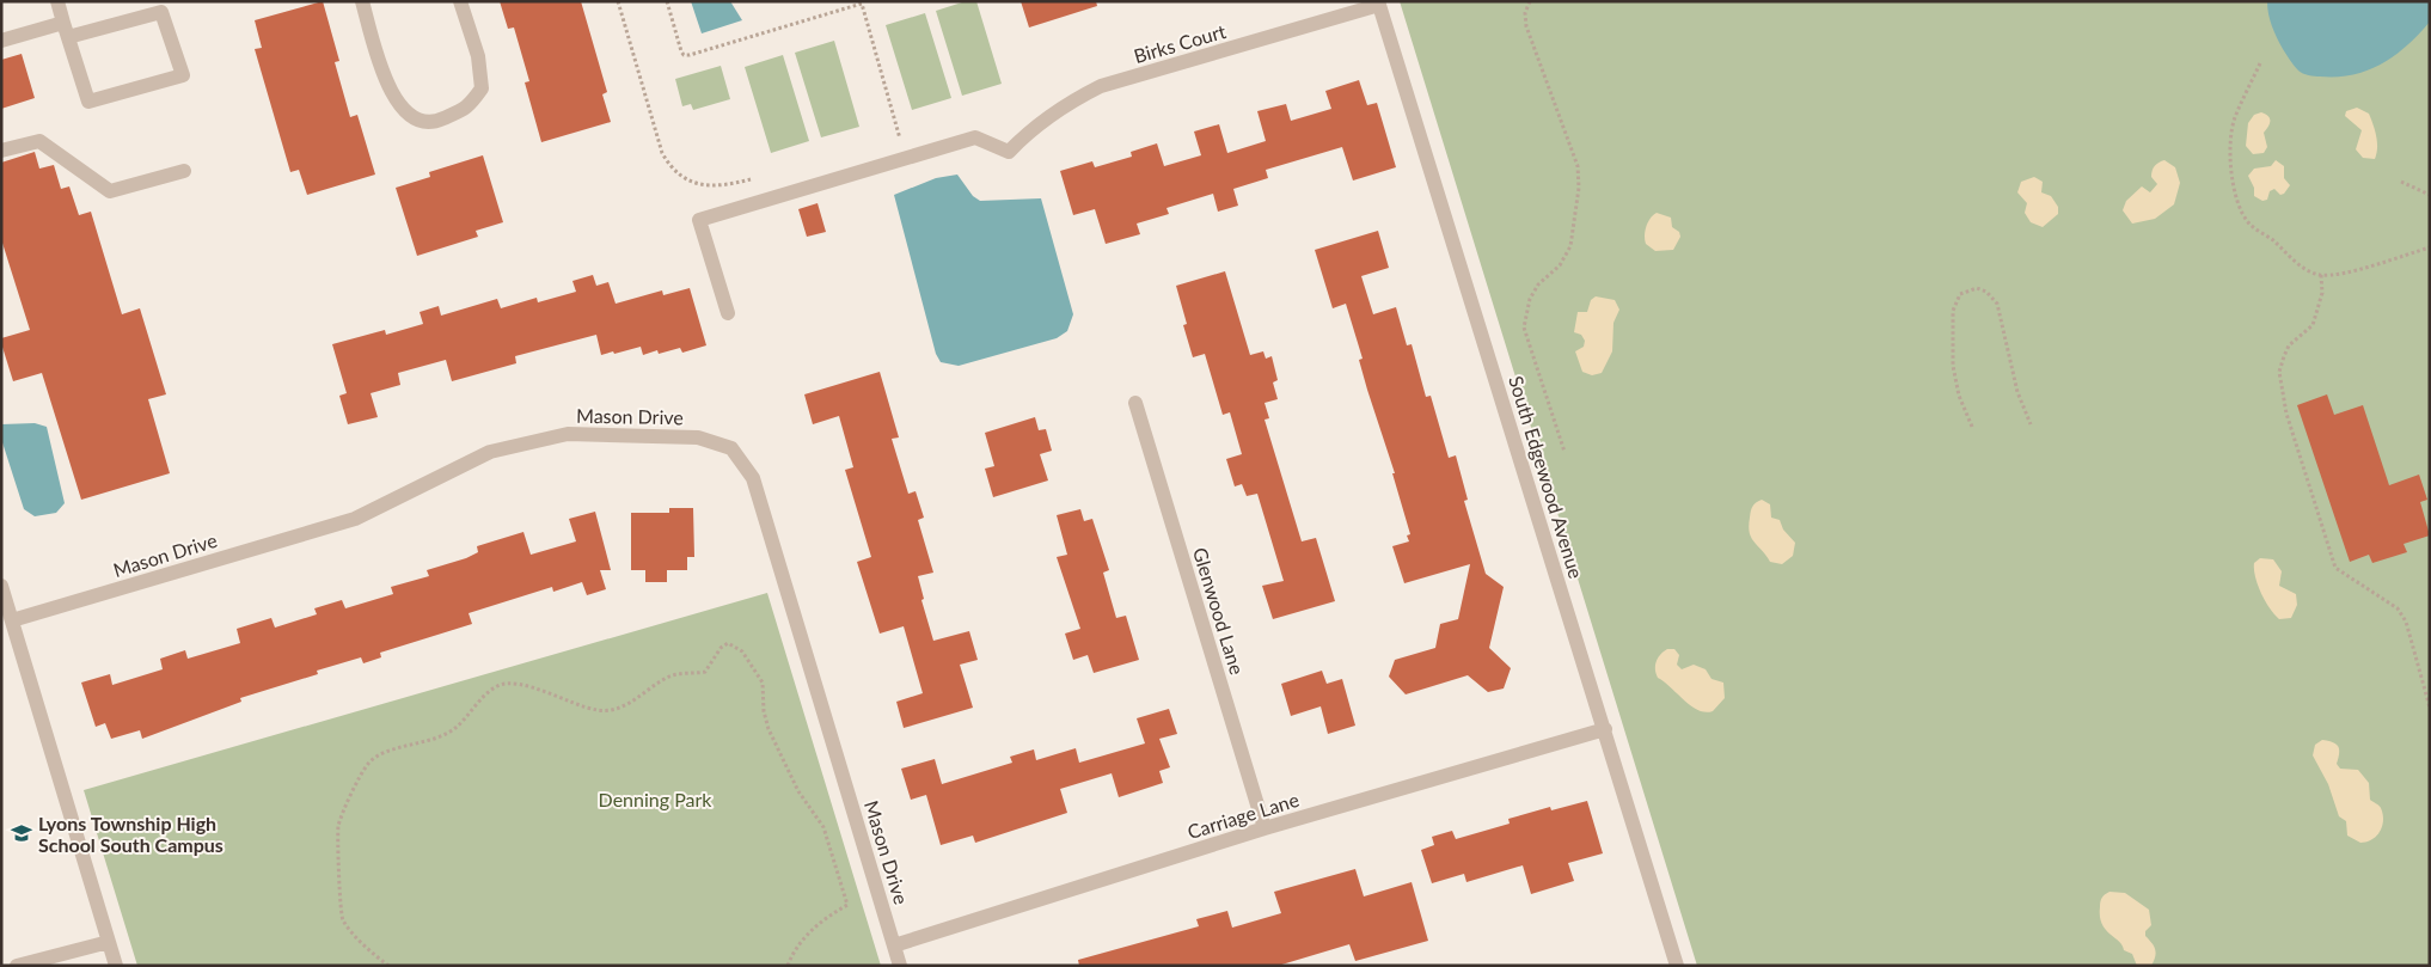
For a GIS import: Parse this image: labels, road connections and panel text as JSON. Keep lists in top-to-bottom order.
{
  "streets": {
    "street": [
      "Birks Court",
      "Mason Drive",
      "South Edgewood Avenue",
      "Glenwood Lane",
      "Carriage Lane"
    ]
  },
  "crossings": [
    ["Birks Court", "South Edgewood Avenue"],
    ["Mason Drive", "Carriage Lane"],
    ["South Edgewood Avenue", "Carriage Lane"],
    ["Glenwood Lane", "Carriage Lane"]
  ],
  "parks": ["Denning Park"],
  "places": {
    "school or university": ["Lyons Township High School South Campus"]
  }
}
